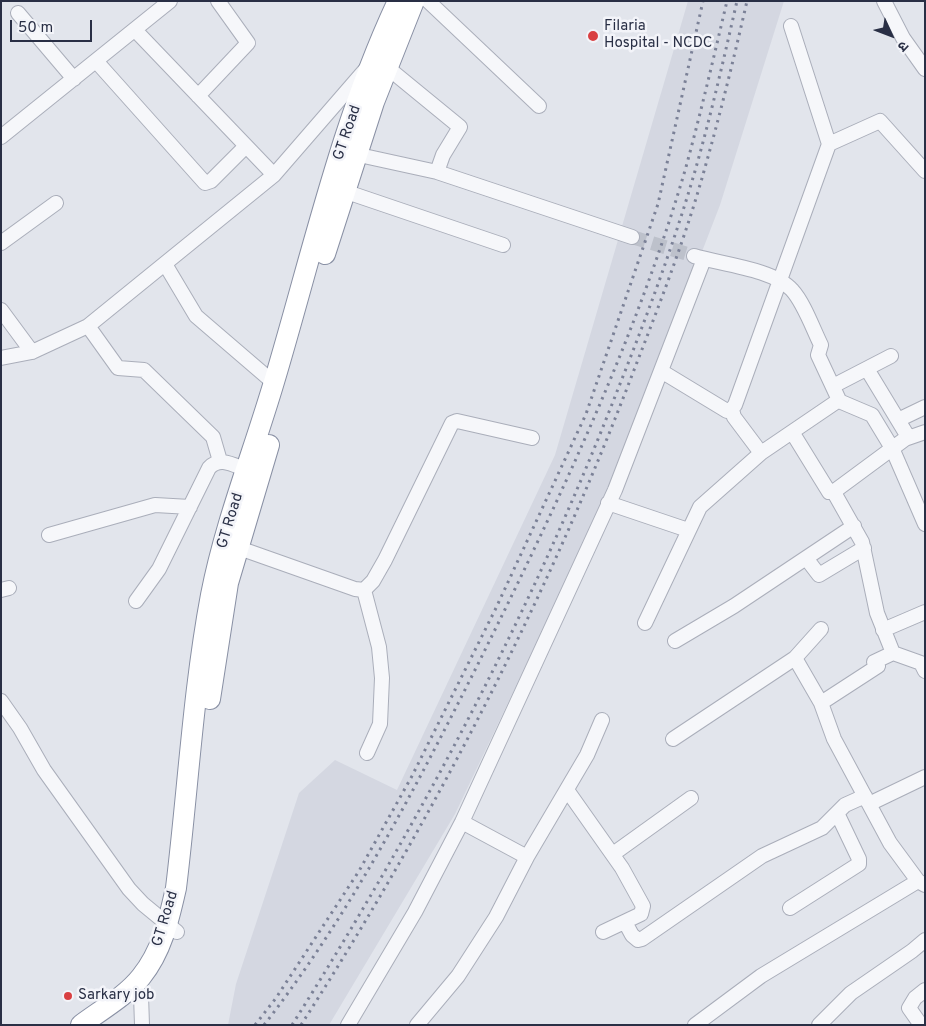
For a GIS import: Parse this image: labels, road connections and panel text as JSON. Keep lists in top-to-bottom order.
{
  "streets": {
    "highway": ["GT Road"]
  },
  "places": ["Filaria Hospital - NCDC", "Sarkary job"],
  "scale_bar": "50 m",
  "north": "bottom right"
}
